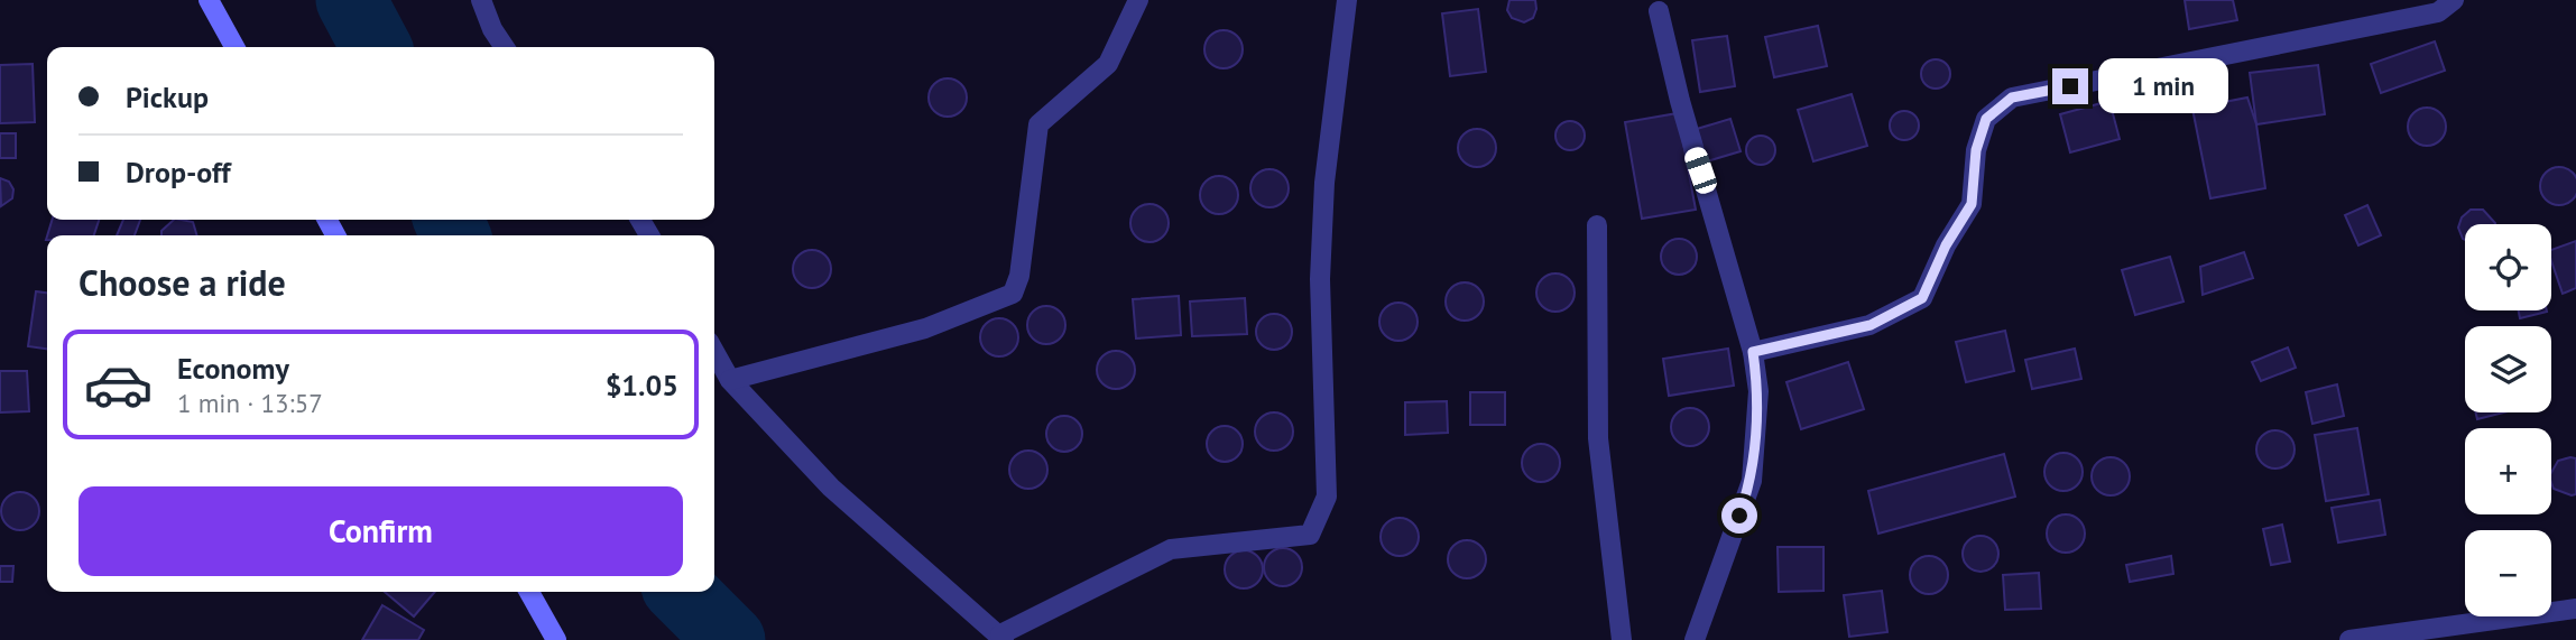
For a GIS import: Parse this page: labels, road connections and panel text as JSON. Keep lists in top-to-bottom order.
{
  "page": {
    "banner": ["Pickup", "Drop-off"],
    "bubble": "1 min",
    "map_buttons": ["+", "−"],
    "heading": "Choose a ride",
    "list": [
      {
        "name": "Economy",
        "note": "1 min · 13:57",
        "value": "$1.05"
      }
    ],
    "buttons": "Confirm"
  }
}
